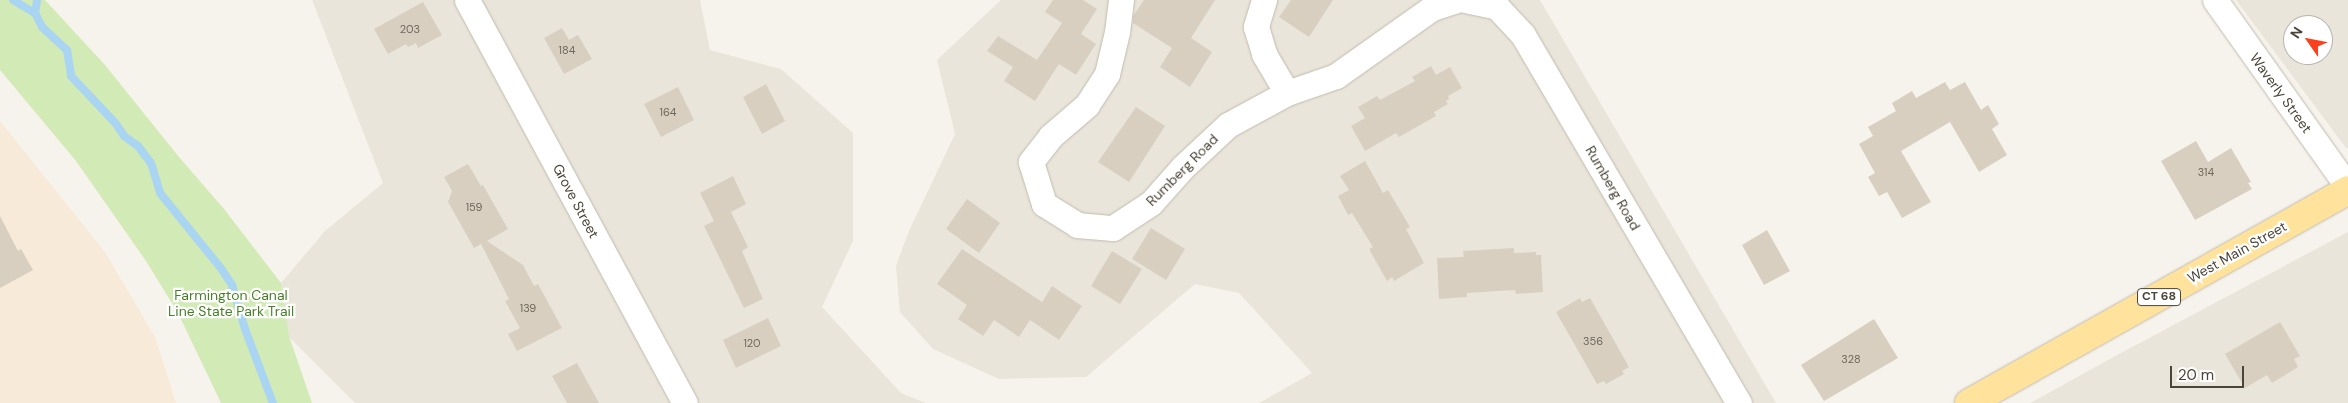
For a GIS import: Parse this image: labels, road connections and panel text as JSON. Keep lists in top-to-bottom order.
{
  "streets": {
    "main road": ["West Main Street", "CT 68"],
    "street": ["Waverly Street", "Rumberg Road", "Grove Street"]
  },
  "crossings": [
    ["Waverly Street", "West Main Street"]
  ],
  "parks": ["Farmington Canal Line State Park Trail"],
  "house_numbers": [
    "203",
    "184",
    "164",
    "314",
    "159",
    "139",
    "356",
    "120",
    "328"
  ],
  "scale_bar": "20 m",
  "north": "top left"
}
